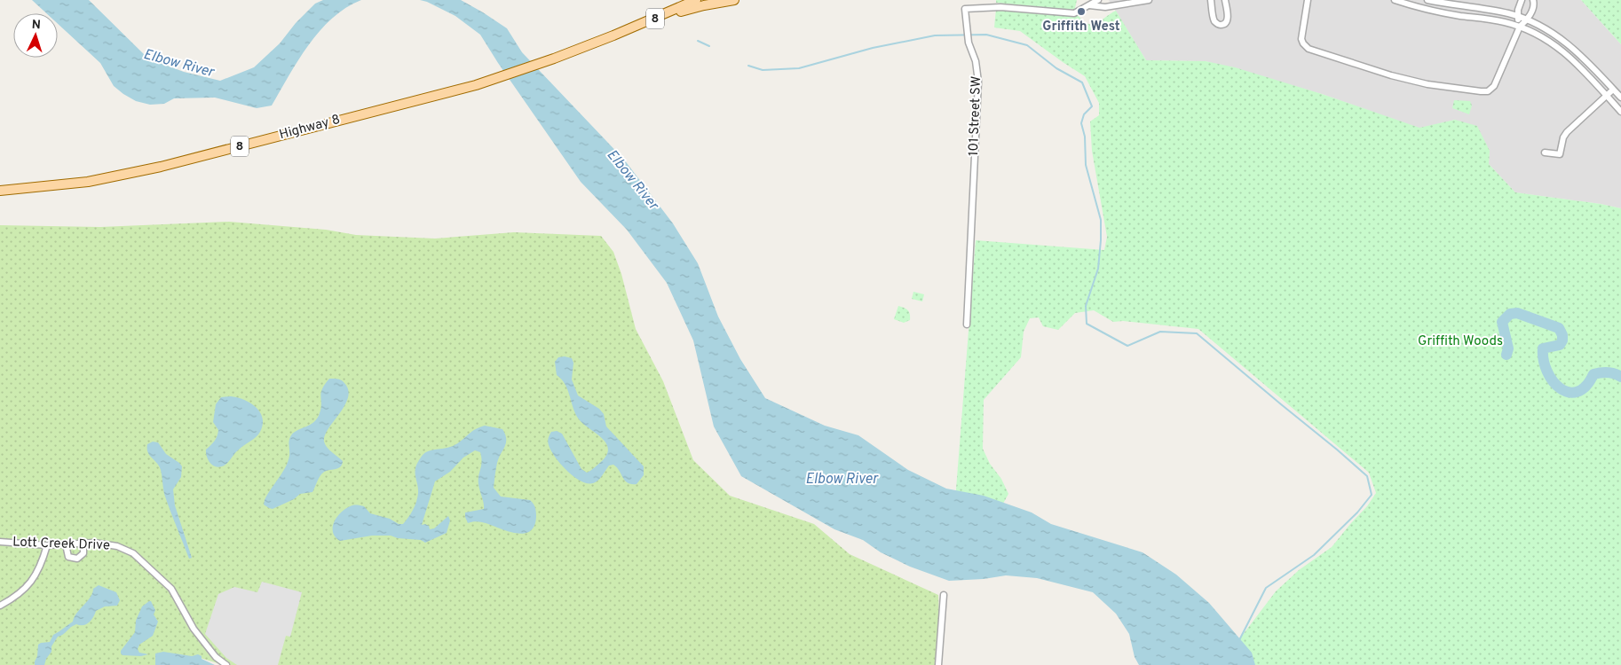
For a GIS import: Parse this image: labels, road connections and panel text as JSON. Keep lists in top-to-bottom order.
{
  "streets": {
    "main road": ["8", "Highway 8"],
    "street": ["101 Street SW", "Lott Creek Drive"]
  },
  "water": ["Elbow River"],
  "parks": ["Griffith Woods"],
  "places": ["Griffith West"],
  "north": "top"
}
